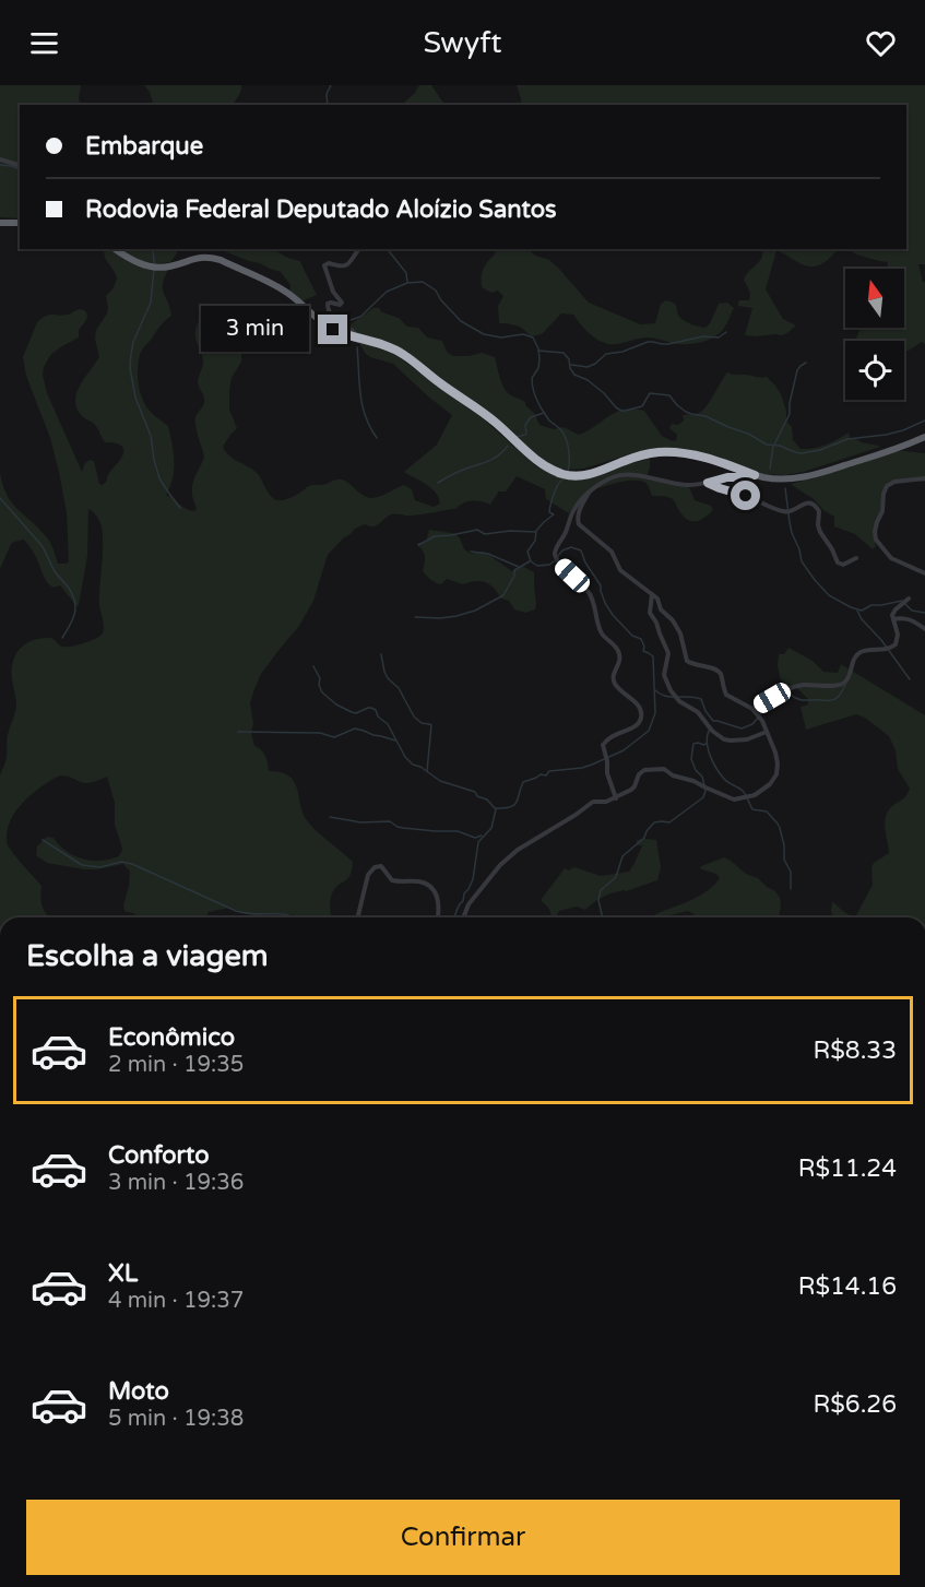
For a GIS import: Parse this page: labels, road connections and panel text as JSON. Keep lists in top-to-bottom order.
{
  "north": "top",
  "page": {
    "header": "Swyft",
    "banner": ["Embarque", "Rodovia Federal Deputado Aloízio Santos"],
    "bubble": "3 min",
    "heading": "Escolha a viagem",
    "list": [
      {
        "name": "Econômico",
        "note": "2 min · 19:35",
        "value": "R$8.33"
      },
      {
        "name": "Conforto",
        "note": "3 min · 19:36",
        "value": "R$11.24"
      },
      {
        "name": "XL",
        "note": "4 min · 19:37",
        "value": "R$14.16"
      },
      {
        "name": "Moto",
        "note": "5 min · 19:38",
        "value": "R$6.26"
      }
    ],
    "buttons": "Confirmar"
  }
}
